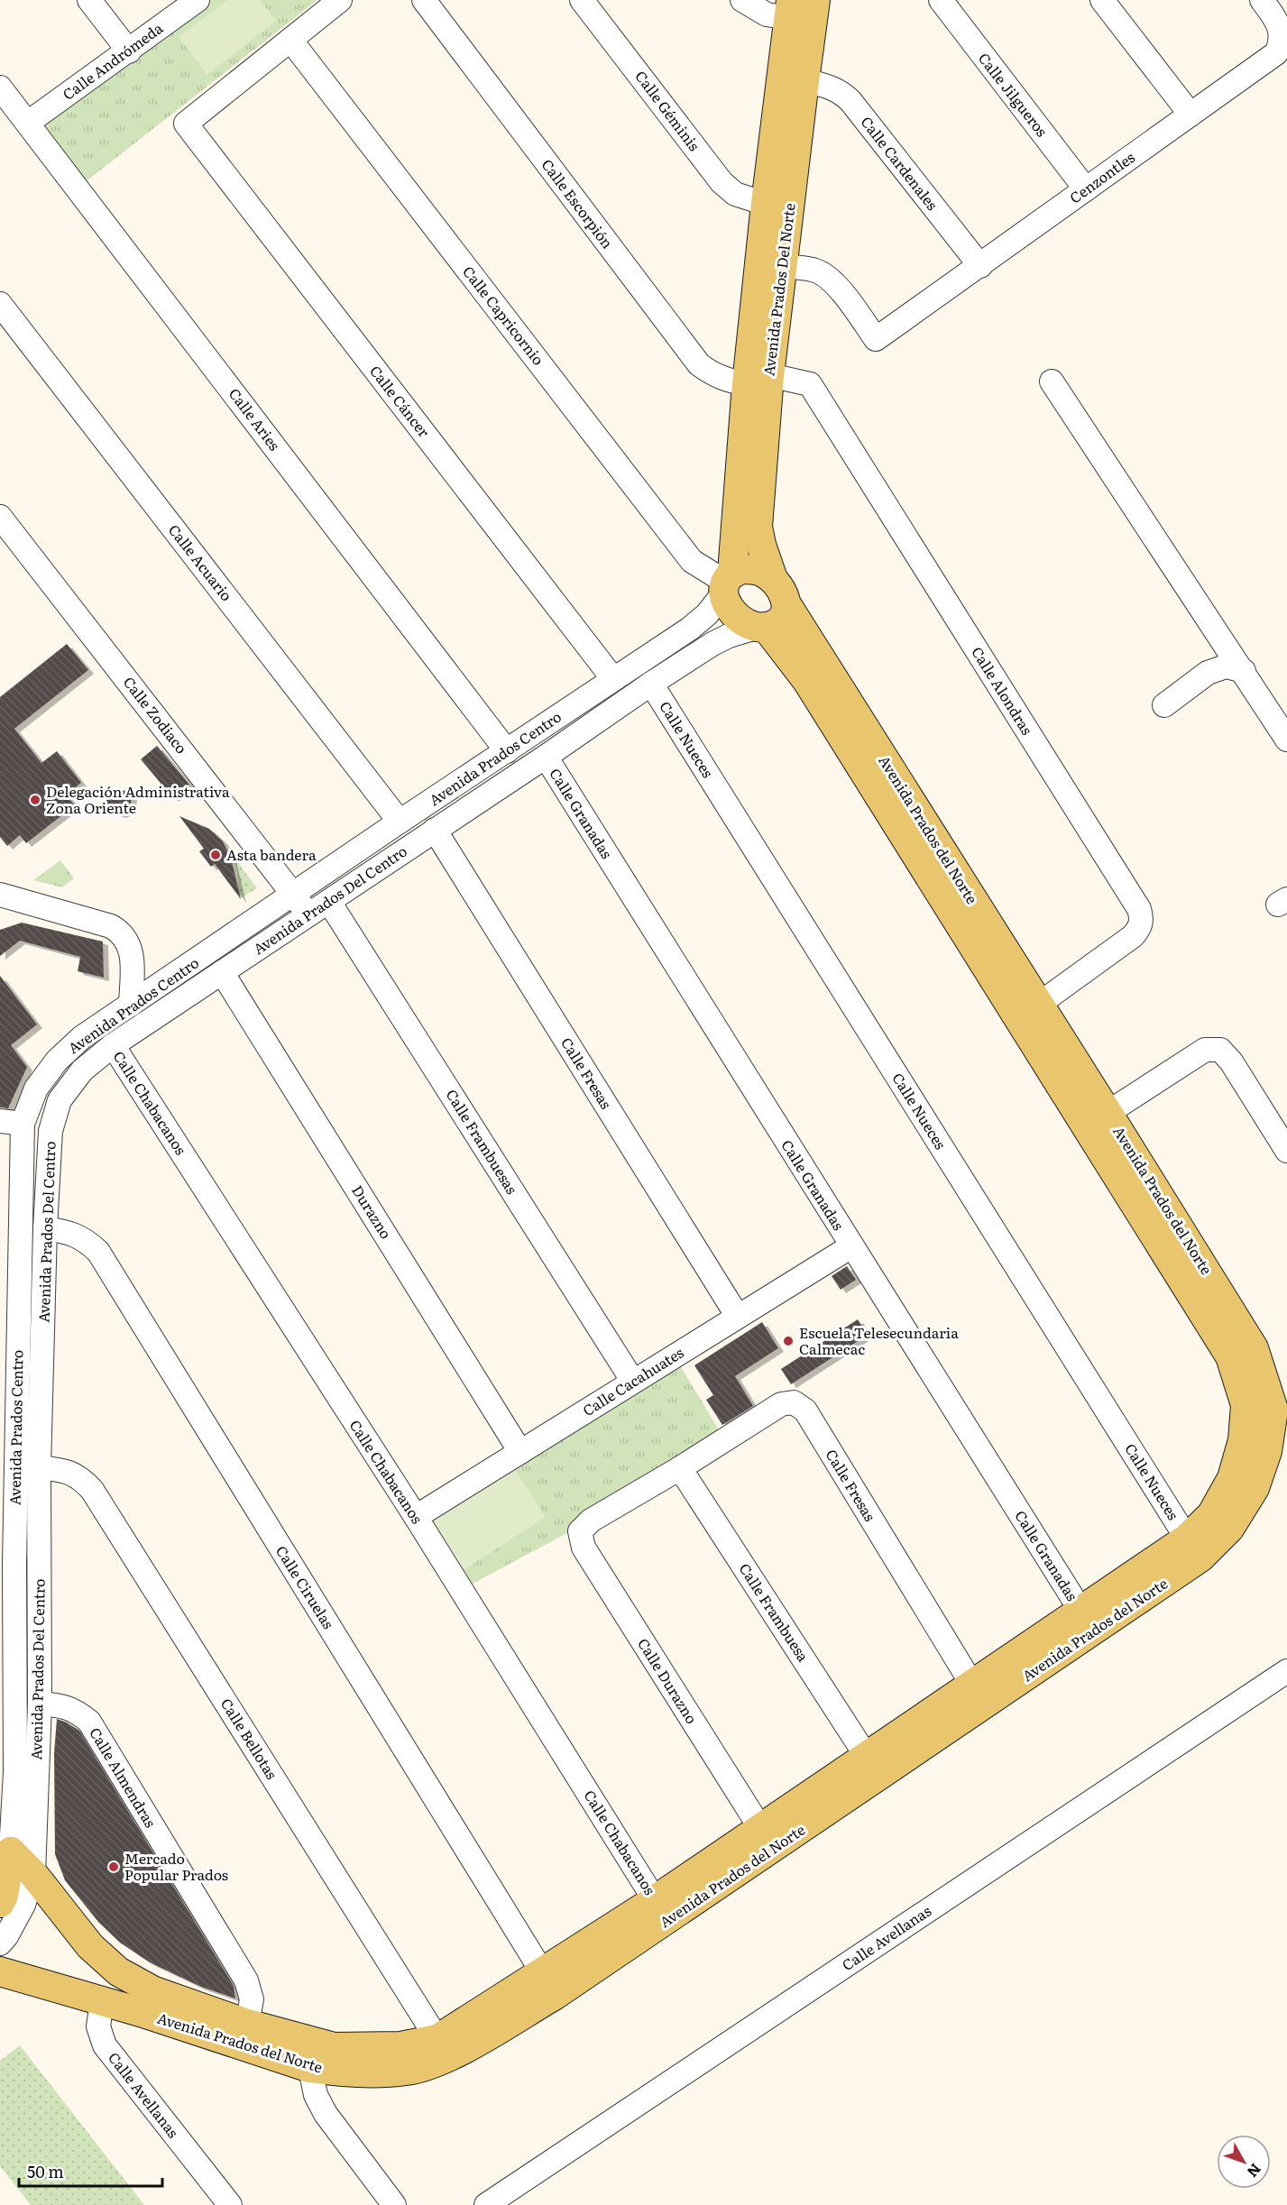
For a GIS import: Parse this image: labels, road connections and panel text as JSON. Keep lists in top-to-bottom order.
{
  "streets": {
    "main road": ["Avenida Prados Del Norte", "Avenida Prados Centro", "Avenida Prados del Norte"],
    "street": [
      "Calle Andrómeda",
      "Calle Jilgueros",
      "Calle Géminis",
      "Calle Cardenales",
      "Cenzontles",
      "Calle Escorpión",
      "Calle Capricornio",
      "Calle Cáncer",
      "Calle Aries",
      "Calle Acuario",
      "Calle Alondras",
      "Calle Zodiaco",
      "Calle Nueces",
      "Calle Granadas",
      "Avenida Prados Del Centro",
      "Calle Fresas",
      "Calle Chabacanos",
      "Calle Frambuesas",
      "Durazno",
      "Calle Cacahuates",
      "Calle Ciruelas",
      "Calle Frambuesa",
      "Calle Durazno",
      "Calle Bellotas",
      "Calle Almendras",
      "Calle Avellanas"
    ]
  },
  "crossings": [
    ["Calle Andrómeda", "Calle Aries"],
    ["Calle Jilgueros", "Cenzontles"],
    ["Calle Géminis", "Avenida Prados Del Norte"],
    ["Calle Cardenales", "Cenzontles"],
    ["Calle Cardenales", "Avenida Prados Del Norte"],
    ["Cenzontles", "Avenida Prados Del Norte"],
    ["Calle Escorpión", "Avenida Prados Del Norte"],
    ["Calle Escorpión", "Calle Alondras"],
    ["Avenida Prados Del Norte", "Calle Capricornio"],
    ["Avenida Prados Del Norte", "Calle Alondras"],
    ["Avenida Prados Del Norte", "Avenida Prados Centro"],
    ["Avenida Prados Del Norte", "Avenida Prados del Norte"],
    ["Avenida Prados Del Norte", "Avenida Prados Del Centro"],
    ["Calle Capricornio", "Calle Cáncer"],
    ["Calle Capricornio", "Avenida Prados Centro"],
    ["Calle Capricornio", "Avenida Prados del Norte"],
    ["Calle Capricornio", "Avenida Prados Del Centro"],
    ["Calle Cáncer", "Avenida Prados Centro"],
    ["Calle Aries", "Avenida Prados Centro"],
    ["Calle Acuario", "Avenida Prados Centro"],
    ["Calle Alondras", "Avenida Prados del Norte"],
    ["Calle Zodiaco", "Avenida Prados Centro"],
    ["Calle Zodiaco", "Avenida Prados Del Centro"],
    ["Calle Nueces", "Avenida Prados del Norte"],
    ["Calle Nueces", "Avenida Prados Del Centro"],
    ["Avenida Prados Centro", "Avenida Prados del Norte"],
    ["Avenida Prados Centro", "Avenida Prados Del Centro"],
    ["Calle Granadas", "Avenida Prados del Norte"],
    ["Calle Granadas", "Avenida Prados Del Centro"],
    ["Calle Granadas", "Calle Cacahuates"],
    ["Avenida Prados del Norte", "Avenida Prados Del Centro"],
    ["Avenida Prados del Norte", "Calle Fresas"],
    ["Avenida Prados del Norte", "Calle Chabacanos"],
    ["Avenida Prados del Norte", "Calle Ciruelas"],
    ["Avenida Prados del Norte", "Calle Frambuesa"],
    ["Avenida Prados del Norte", "Calle Durazno"],
    ["Avenida Prados del Norte", "Calle Bellotas"],
    ["Avenida Prados del Norte", "Calle Almendras"],
    ["Avenida Prados del Norte", "Calle Avellanas"],
    ["Avenida Prados Del Centro", "Calle Fresas"],
    ["Avenida Prados Del Centro", "Calle Chabacanos"],
    ["Avenida Prados Del Centro", "Calle Frambuesas"],
    ["Avenida Prados Del Centro", "Durazno"],
    ["Avenida Prados Del Centro", "Calle Ciruelas"],
    ["Avenida Prados Del Centro", "Calle Bellotas"],
    ["Avenida Prados Del Centro", "Calle Almendras"],
    ["Calle Fresas", "Calle Cacahuates"],
    ["Calle Fresas", "Calle Frambuesa"],
    ["Calle Fresas", "Calle Durazno"],
    ["Calle Chabacanos", "Calle Cacahuates"],
    ["Calle Frambuesas", "Calle Cacahuates"],
    ["Durazno", "Calle Cacahuates"]
  ],
  "places": [
    "Delegación Administrativa Zona Oriente",
    "Asta bandera",
    "Escuela Telesecundaria Calmecac",
    "Mercado Popular Prados"
  ],
  "scale_bar": "50 m",
  "north": "bottom right"
}
